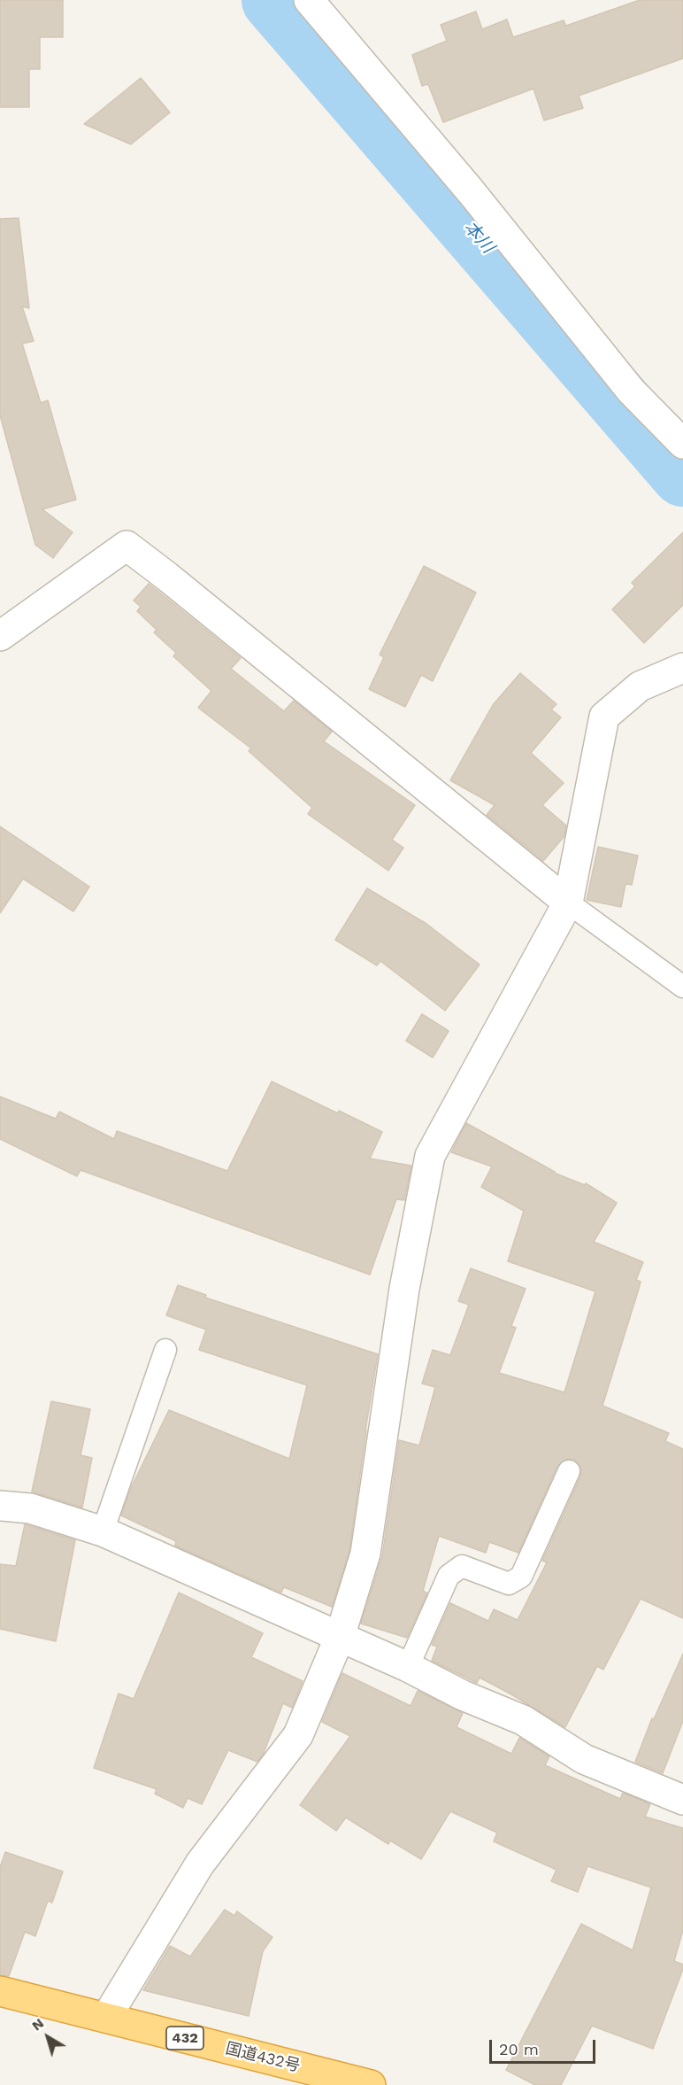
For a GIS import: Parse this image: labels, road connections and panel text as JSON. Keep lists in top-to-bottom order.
{
  "streets": {
    "highway": ["432", "国道432号"]
  },
  "water": ["本川"],
  "scale_bar": "20 m",
  "north": "top left"
}
